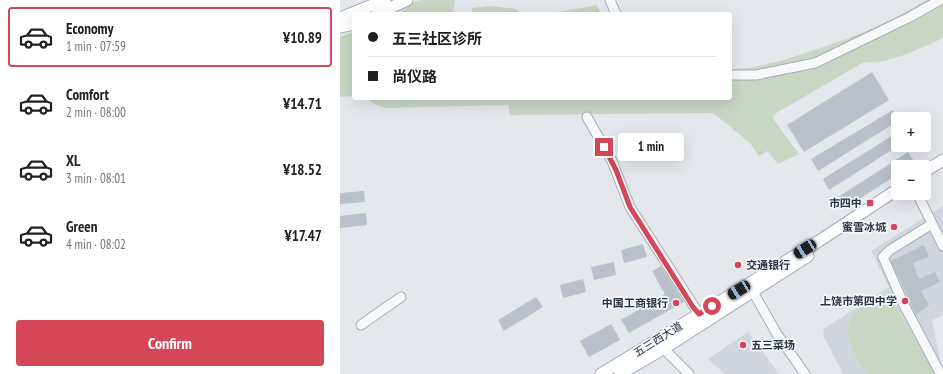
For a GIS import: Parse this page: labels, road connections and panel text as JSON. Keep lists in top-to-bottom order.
{
  "streets": {
    "main road": ["五三西大道"]
  },
  "places": {
    "transit": ["市四中"],
    "other": [
      "蜜雪冰城",
      "交通银行",
      "上饶市第四中学",
      "中国工商银行",
      "五三菜场"
    ]
  },
  "page": {
    "list": [
      {
        "name": "Economy",
        "note": "1 min · 07:59",
        "value": "¥10.89"
      },
      {
        "name": "Comfort",
        "note": "2 min · 08:00",
        "value": "¥14.71"
      },
      {
        "name": "XL",
        "note": "3 min · 08:01",
        "value": "¥18.52"
      },
      {
        "name": "Green",
        "note": "4 min · 08:02",
        "value": "¥17.47"
      }
    ],
    "banner": ["五三社区诊所", "尚仪路"],
    "map_buttons": ["+", "−"],
    "bubble": "1 min",
    "buttons": "Confirm"
  }
}
